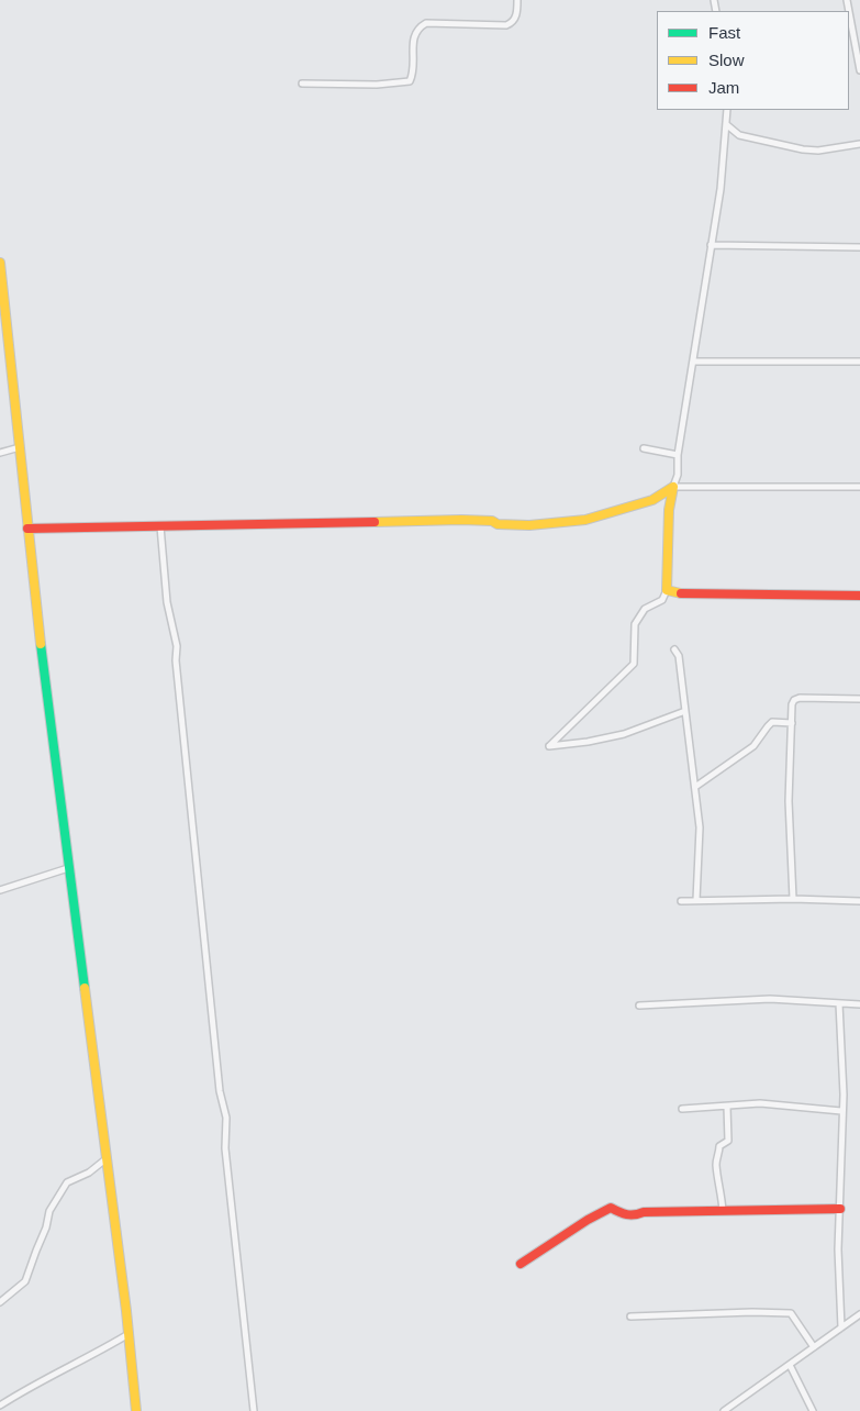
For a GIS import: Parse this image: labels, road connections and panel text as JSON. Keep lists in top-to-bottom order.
{
  "legend": ["Fast", "Slow", "Jam"]
}
